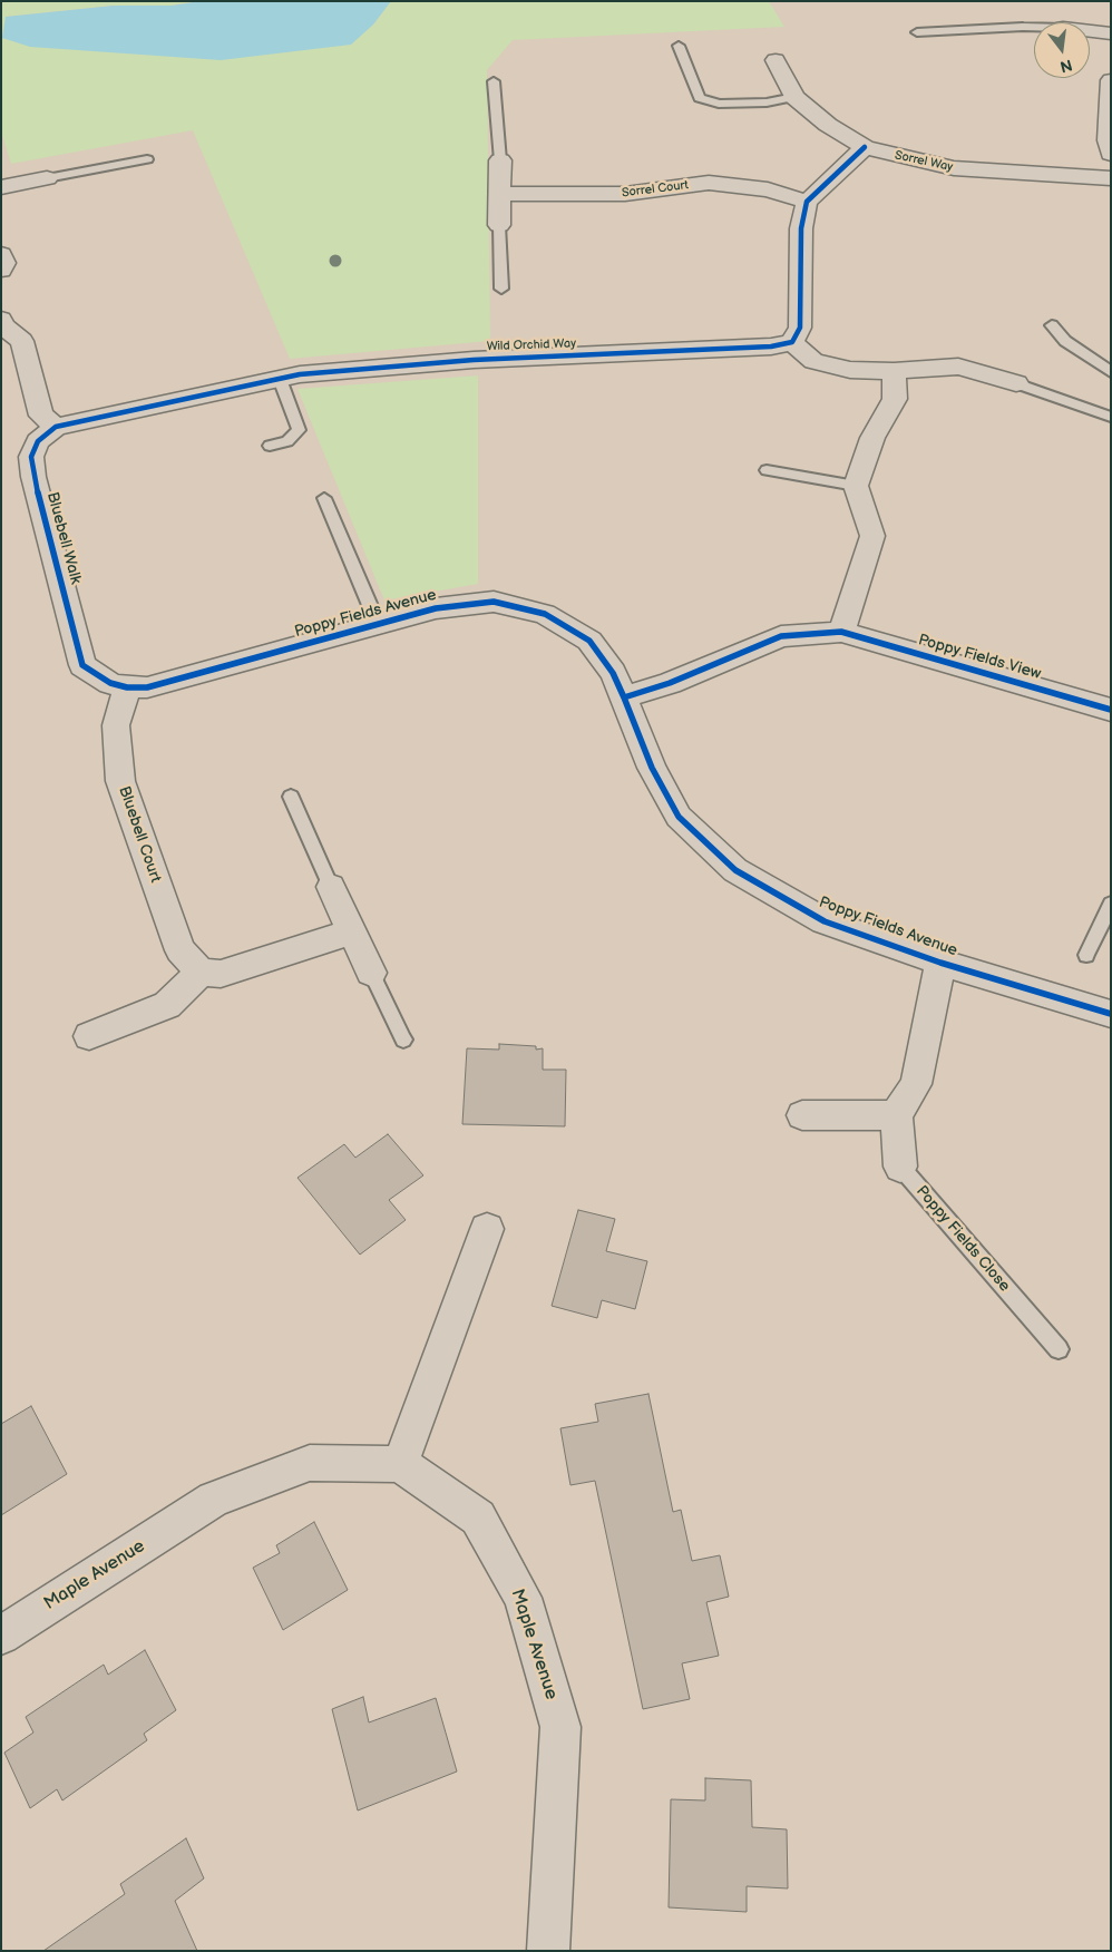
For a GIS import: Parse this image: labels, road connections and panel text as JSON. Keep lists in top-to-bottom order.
{
  "streets": {
    "street": [
      "Sorrel Way",
      "Sorrel Court",
      "Wild Orchid Way",
      "Bluebell Walk",
      "Poppy Fields Avenue",
      "Poppy Fields View",
      "Bluebell Court",
      "Poppy Fields Close",
      "Maple Avenue"
    ]
  },
  "crossings": [
    ["Wild Orchid Way", "Bluebell Walk"],
    ["Bluebell Walk", "Poppy Fields Avenue"],
    ["Poppy Fields Avenue", "Bluebell Court"]
  ],
  "north": "bottom"
}
